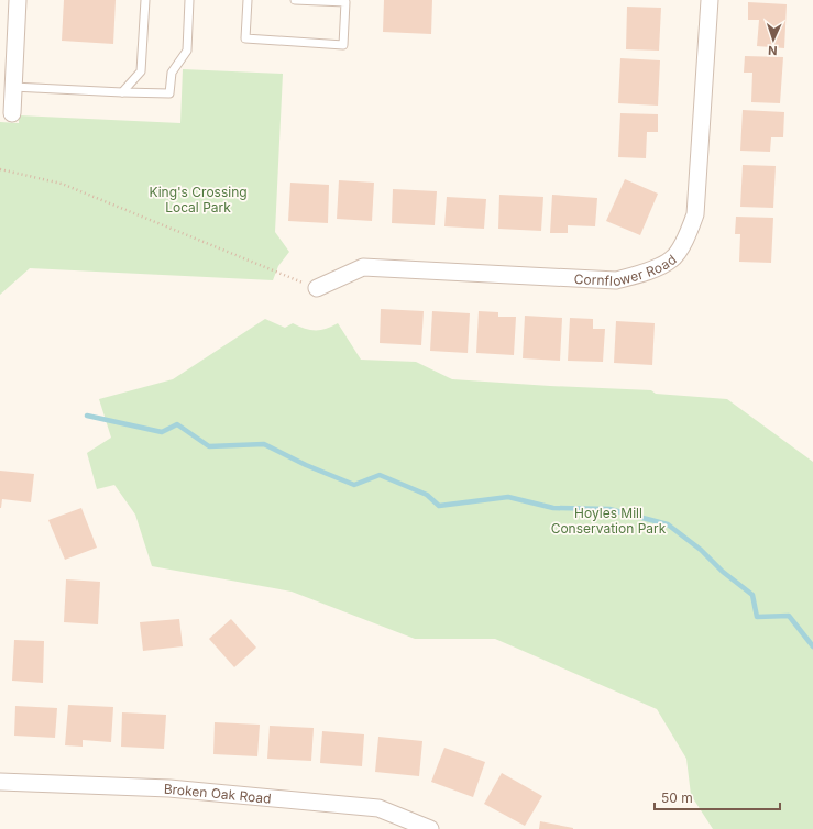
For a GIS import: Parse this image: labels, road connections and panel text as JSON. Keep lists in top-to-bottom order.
{
  "streets": {
    "street": ["Cornflower Road", "Broken Oak Road"]
  },
  "parks": ["King's Crossing Local Park", "Hoyles Mill Conservation Park"],
  "scale_bar": "50 m",
  "north": "bottom"
}
